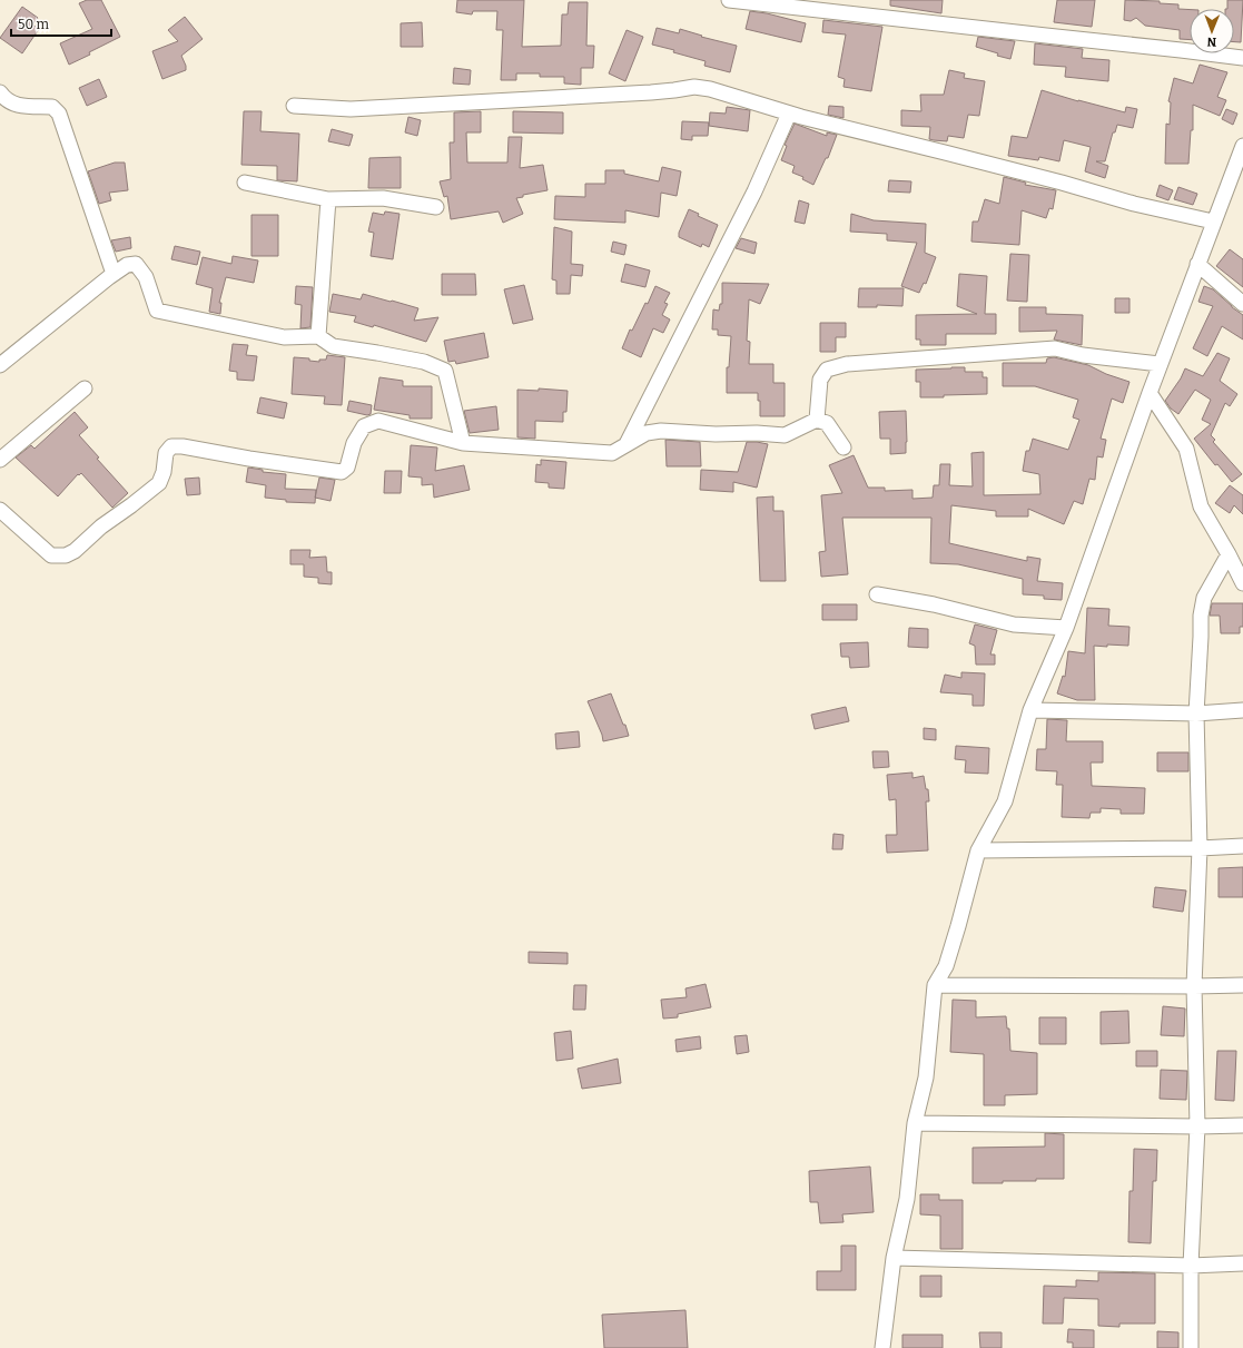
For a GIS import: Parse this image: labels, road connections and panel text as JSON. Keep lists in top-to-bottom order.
{
  "scale_bar": "50 m",
  "north": "bottom"
}
